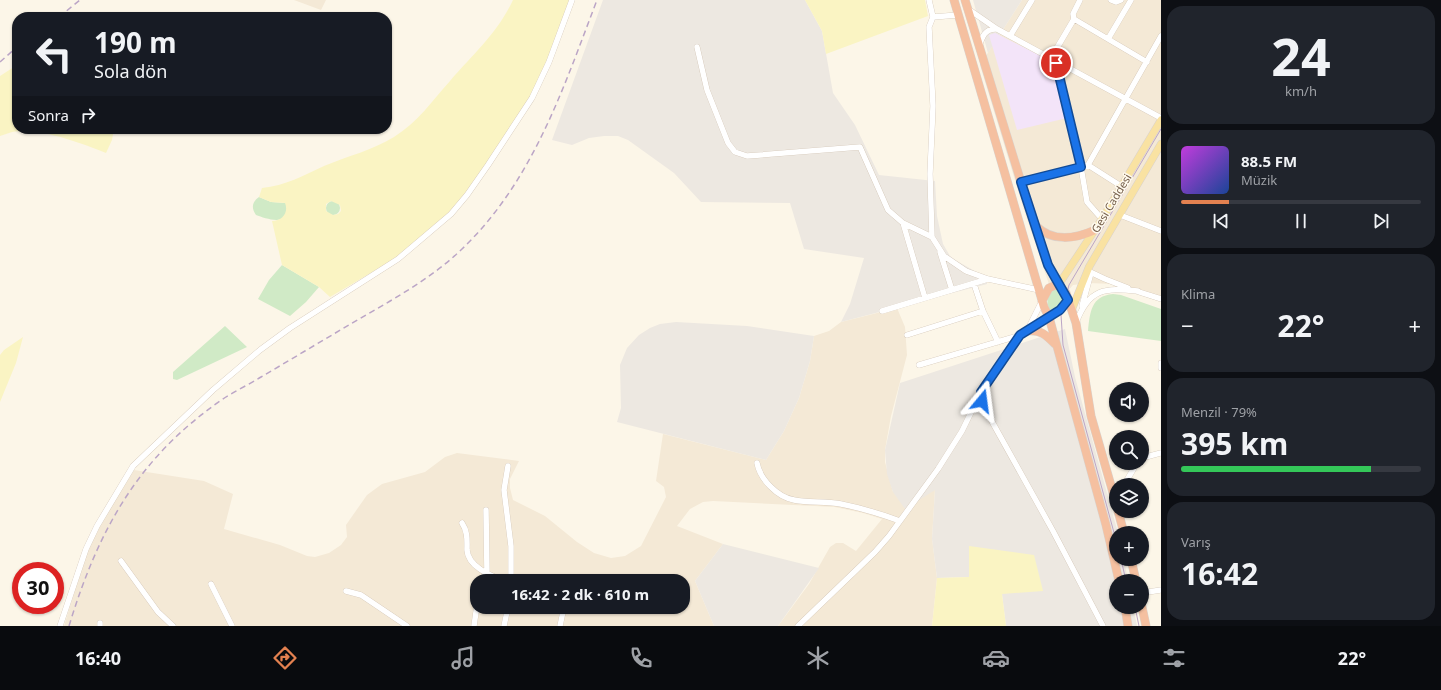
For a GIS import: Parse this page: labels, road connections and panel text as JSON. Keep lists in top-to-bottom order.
{
  "streets": {
    "main road": ["Gesi Caddesi"]
  },
  "page": {
    "tile": [
      ["24", "km/h"],
      "Klima",
      ["Menzil · 79%", "395 km"],
      ["Varış", "16:42"]
    ],
    "turn": ["190 m", "Sola dön"],
    "then": "Sonra",
    "song": ["88.5 FM", "Müzik"],
    "heat": ["−", "22°", "+"],
    "map_buttons": ["+", "−"],
    "limit": "30",
    "trip": "16:42 · 2 dk · 610 m",
    "tabs": ["16:40", "22°"]
  }
}
